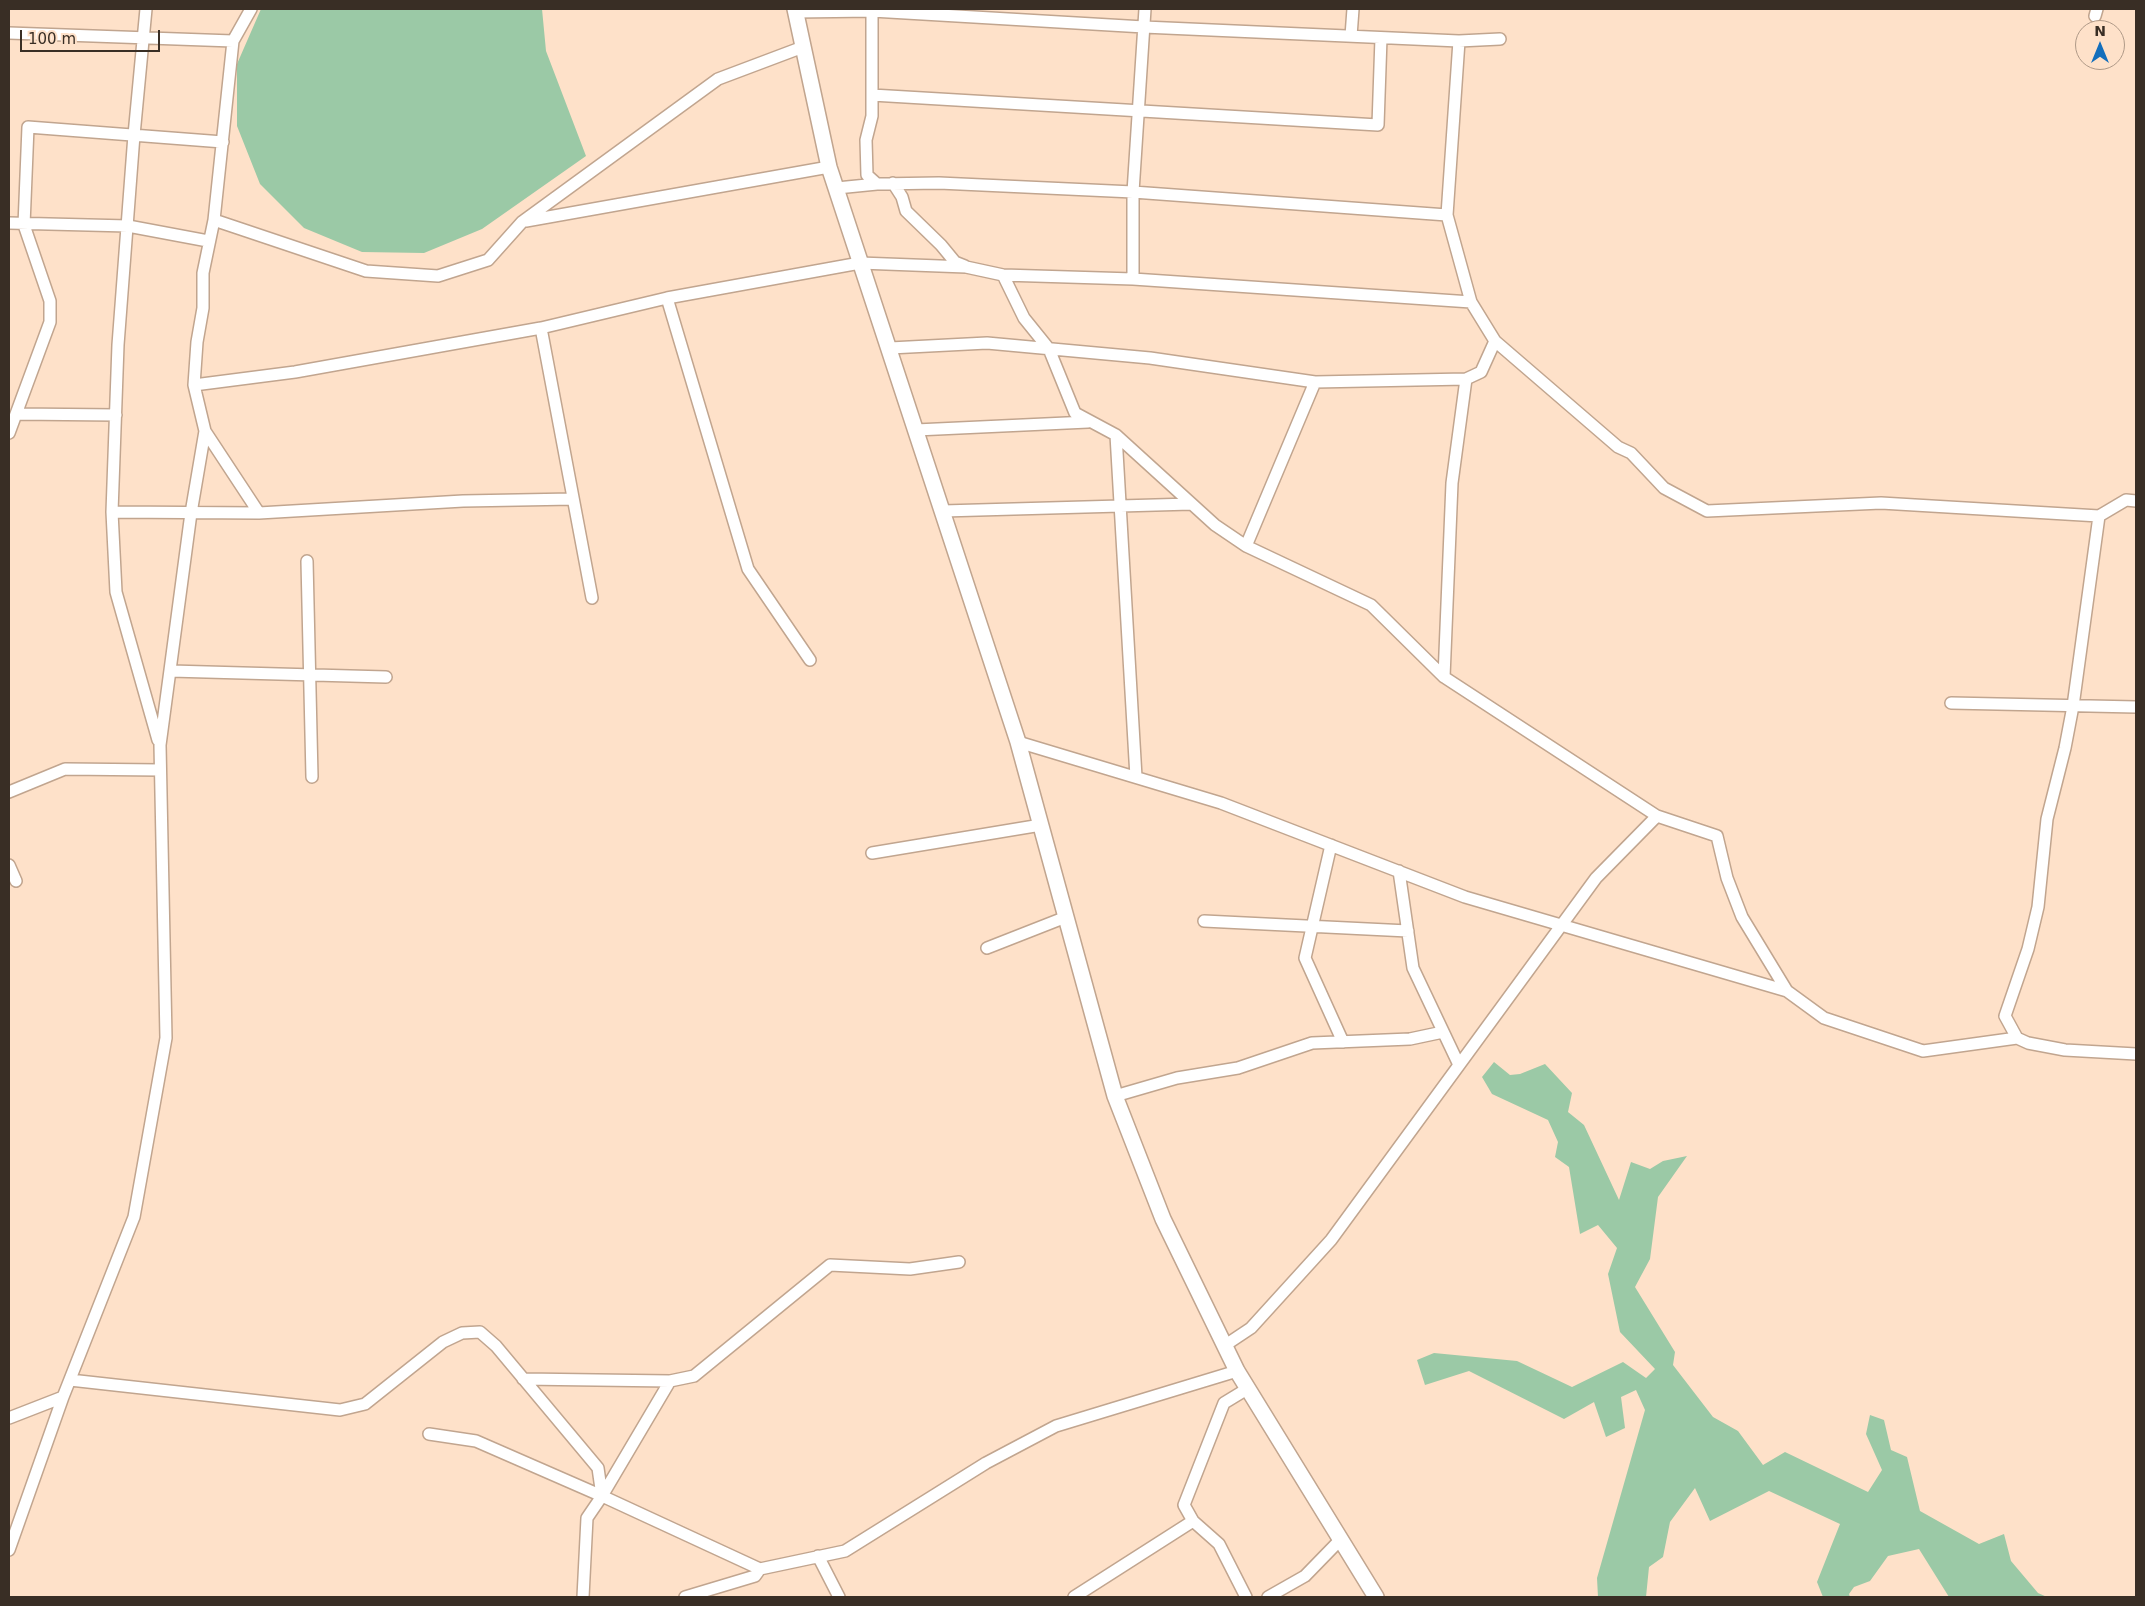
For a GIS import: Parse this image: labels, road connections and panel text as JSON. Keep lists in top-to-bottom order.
{
  "scale_bar": "100 m",
  "north": "top"
}
